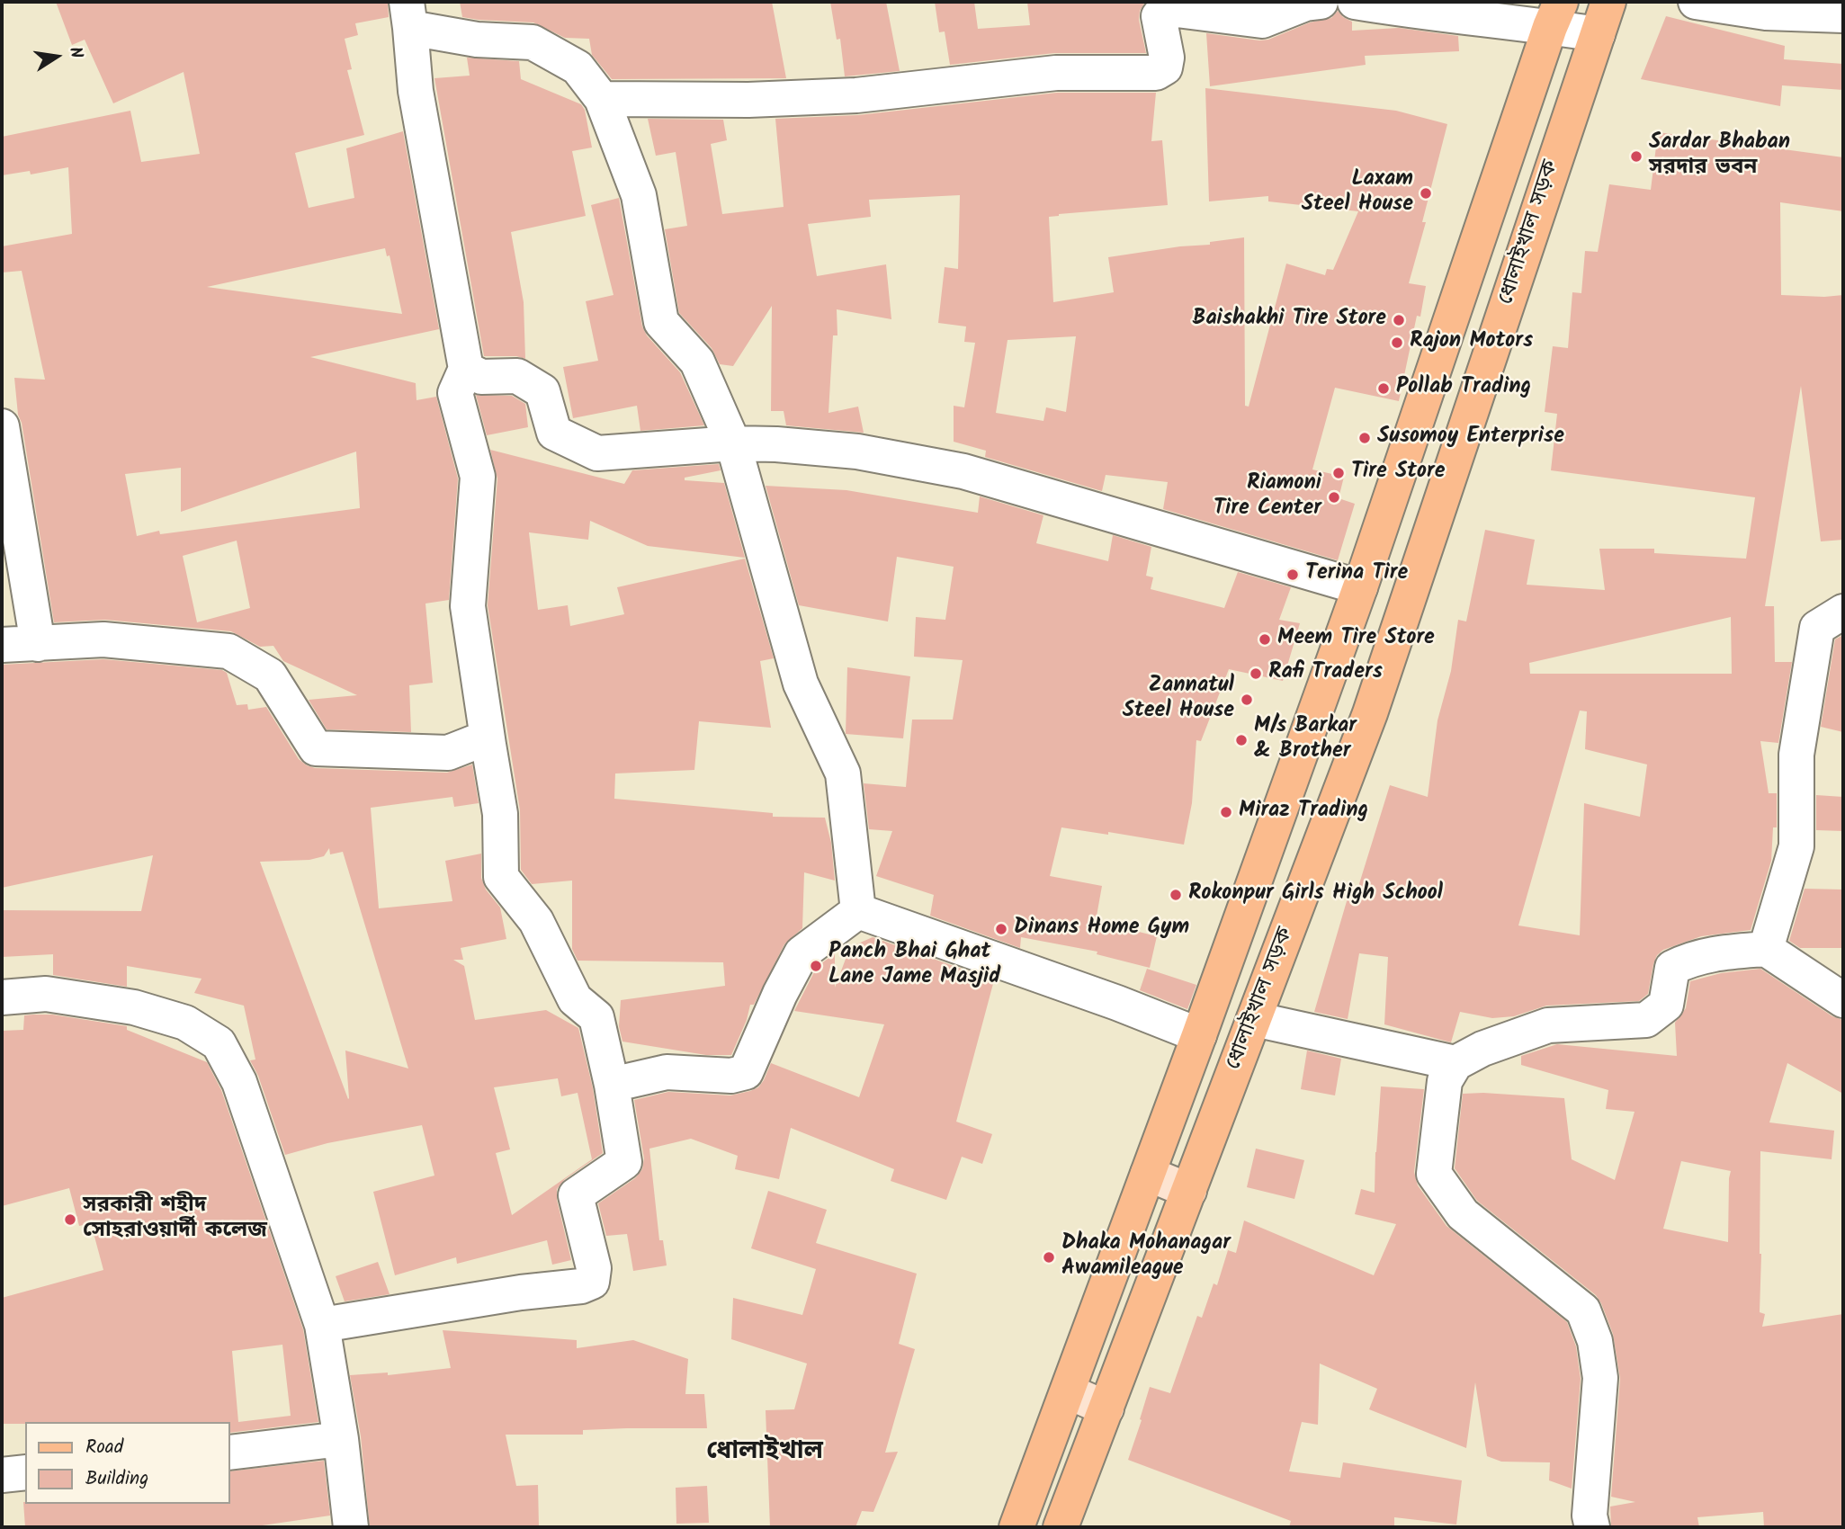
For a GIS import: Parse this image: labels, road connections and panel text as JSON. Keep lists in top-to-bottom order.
{
  "streets": {
    "main road": ["ধোলাইখাল সড়ক"]
  },
  "districts": ["ধোলাইখাল"],
  "places": [
    "Sardar Bhaban সরদার ভবন",
    "Laxam Steel House",
    "Baishakhi Tire Store",
    "Rajon Motors",
    "Pollab Trading",
    "Susomoy Enterprise",
    "Tire Store",
    "Riamoni Tire Center",
    "Terina Tire",
    "Meem Tire Store",
    "Rafi Traders",
    "Zannatul Steel House",
    "M/s Barkar & Brother",
    "Miraz Trading",
    "Rokonpur Girls High School",
    "Dinans Home Gym",
    "Panch Bhai Ghat Lane Jame Masjid",
    "সরকারী শহীদ সোহরাওয়ার্দী কলেজ",
    "Dhaka Mohanagar Awamileague"
  ],
  "legend": ["Road", "Building"],
  "north": "right"
}
